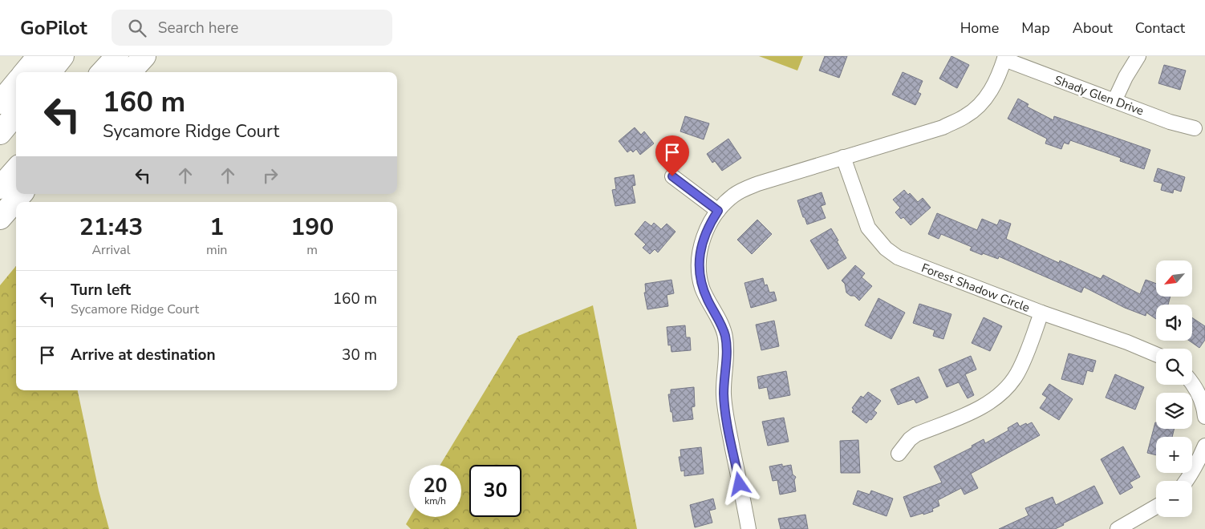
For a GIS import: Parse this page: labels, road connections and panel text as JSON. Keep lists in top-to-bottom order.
{
  "streets": {
    "street": ["Shady Glen Drive", "Forest Shadow Circle"]
  },
  "north": "bottom left",
  "page": {
    "header": "GoPilot",
    "search": "Search here",
    "nav": [
      "Home",
      "Map",
      "About",
      "Contact"
    ],
    "turn": ["160 m", "Sycamore Ridge Court"],
    "eta": [
      "21:43",
      "Arrival",
      "1",
      "min",
      "190",
      "m"
    ],
    "map_buttons": ["+", "−"],
    "list": [
      {
        "name": "Turn left",
        "note": "Sycamore Ridge Court",
        "value": "160 m"
      },
      {
        "name": "Arrive at destination",
        "value": "30 m"
      }
    ],
    "speed": "20 km/h",
    "limit": "30"
  }
}
